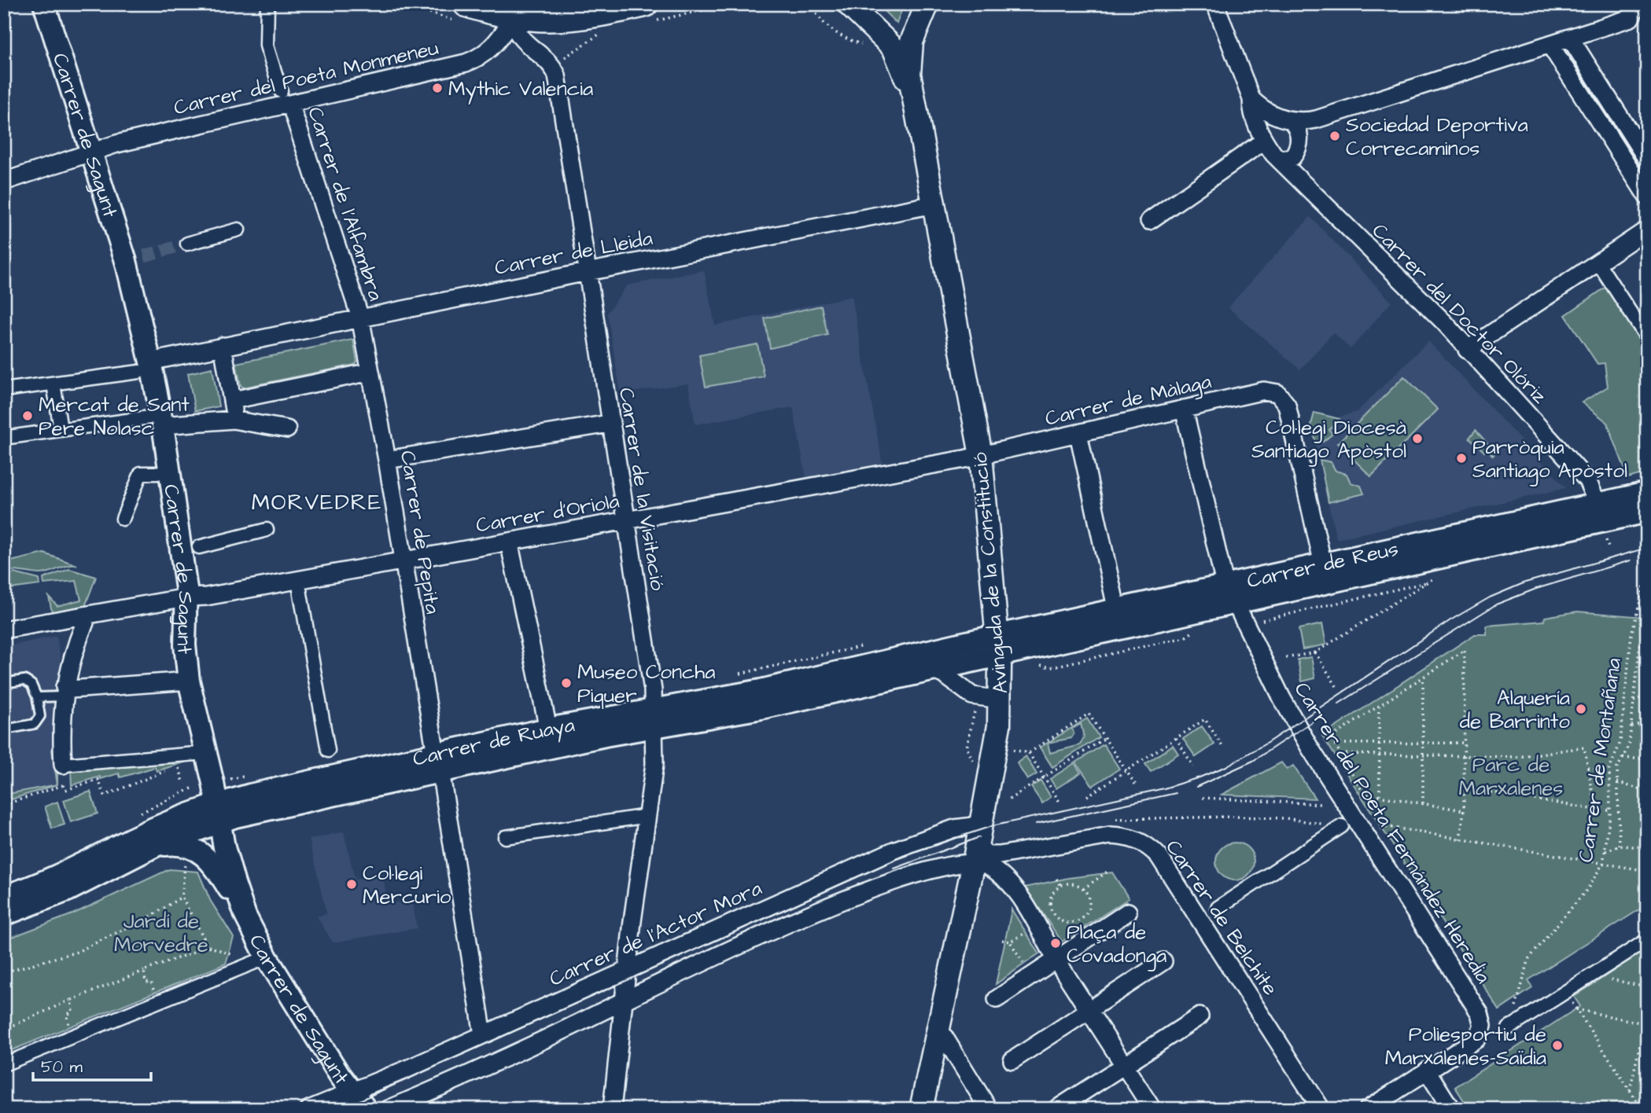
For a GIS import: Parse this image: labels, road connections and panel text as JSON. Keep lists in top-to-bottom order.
{
  "streets": {
    "main road": ["Avinguda de la Constitució"],
    "street": [
      "Carrer del Poeta Monmeneu",
      "Carrer de Sagunt",
      "Carrer de l'Alfambra",
      "Carrer de Lleida",
      "Carrer del Doctor Olóriz",
      "Carrer de Màlaga",
      "Carrer de la Visitació",
      "Carrer d'Oriola",
      "Carrer de Pepita",
      "Carrer de Reus",
      "Carrer de Ruaya",
      "Carrer del Poeta Fernández Heredia",
      "Carrer de Belchite",
      "Carrer de l'Actor Mora"
    ],
    "path": ["Carrer de Montañana"]
  },
  "crossings": [
    ["Carrer del Poeta Monmeneu", "Carrer de Sagunt"],
    ["Carrer del Poeta Monmeneu", "Carrer de l'Alfambra"],
    ["Carrer del Poeta Monmeneu", "Carrer de la Visitació"],
    ["Carrer de Sagunt", "Carrer de Lleida"],
    ["Carrer de Sagunt", "Carrer d'Oriola"],
    ["Carrer de Sagunt", "Carrer de Ruaya"],
    ["Carrer de Sagunt", "Carrer de l'Actor Mora"],
    ["Carrer de l'Alfambra", "Carrer de Lleida"],
    ["Carrer de l'Alfambra", "Carrer de Pepita"],
    ["Carrer de Lleida", "Carrer de la Visitació"],
    ["Carrer de Lleida", "Carrer de Pepita"],
    ["Carrer de Lleida", "Avinguda de la Constitució"],
    ["Carrer del Doctor Olóriz", "Carrer de Reus"],
    ["Carrer de Màlaga", "Carrer d'Oriola"],
    ["Carrer de Màlaga", "Carrer de Reus"],
    ["Carrer de Màlaga", "Avinguda de la Constitució"],
    ["Carrer de Màlaga", "Carrer del Poeta Fernández Heredia"],
    ["Carrer de la Visitació", "Carrer d'Oriola"],
    ["Carrer de la Visitació", "Carrer de Ruaya"],
    ["Carrer de la Visitació", "Carrer de l'Actor Mora"],
    ["Carrer d'Oriola", "Carrer de Pepita"],
    ["Carrer d'Oriola", "Avinguda de la Constitució"],
    ["Carrer de Pepita", "Carrer de Ruaya"],
    ["Carrer de Pepita", "Carrer de l'Actor Mora"],
    ["Carrer de Reus", "Avinguda de la Constitució"],
    ["Carrer de Reus", "Carrer de Ruaya"],
    ["Carrer de Reus", "Carrer del Poeta Fernández Heredia"],
    ["Avinguda de la Constitució", "Carrer de Ruaya"],
    ["Avinguda de la Constitució", "Carrer de l'Actor Mora"]
  ],
  "districts": ["MORVEDRE"],
  "parks": ["Parc de Marxalenes", "Jardí de Morvedre"],
  "places": [
    "Mythic Valencia",
    "Sociedad Deportiva Correcaminos",
    "Mercat de Sant Pere Nolasc",
    "Col·legi Diocesà Santiago Apòstol",
    "Parròquia Santiago Apòstol",
    "Museo Concha Piquer",
    "Alquería de Barrinto",
    "Col·legi Mercurio",
    "Plaça de Covadonga",
    "Poliesportiu de Marxalenes-Saïdia"
  ],
  "scale_bar": "50 m"
}
